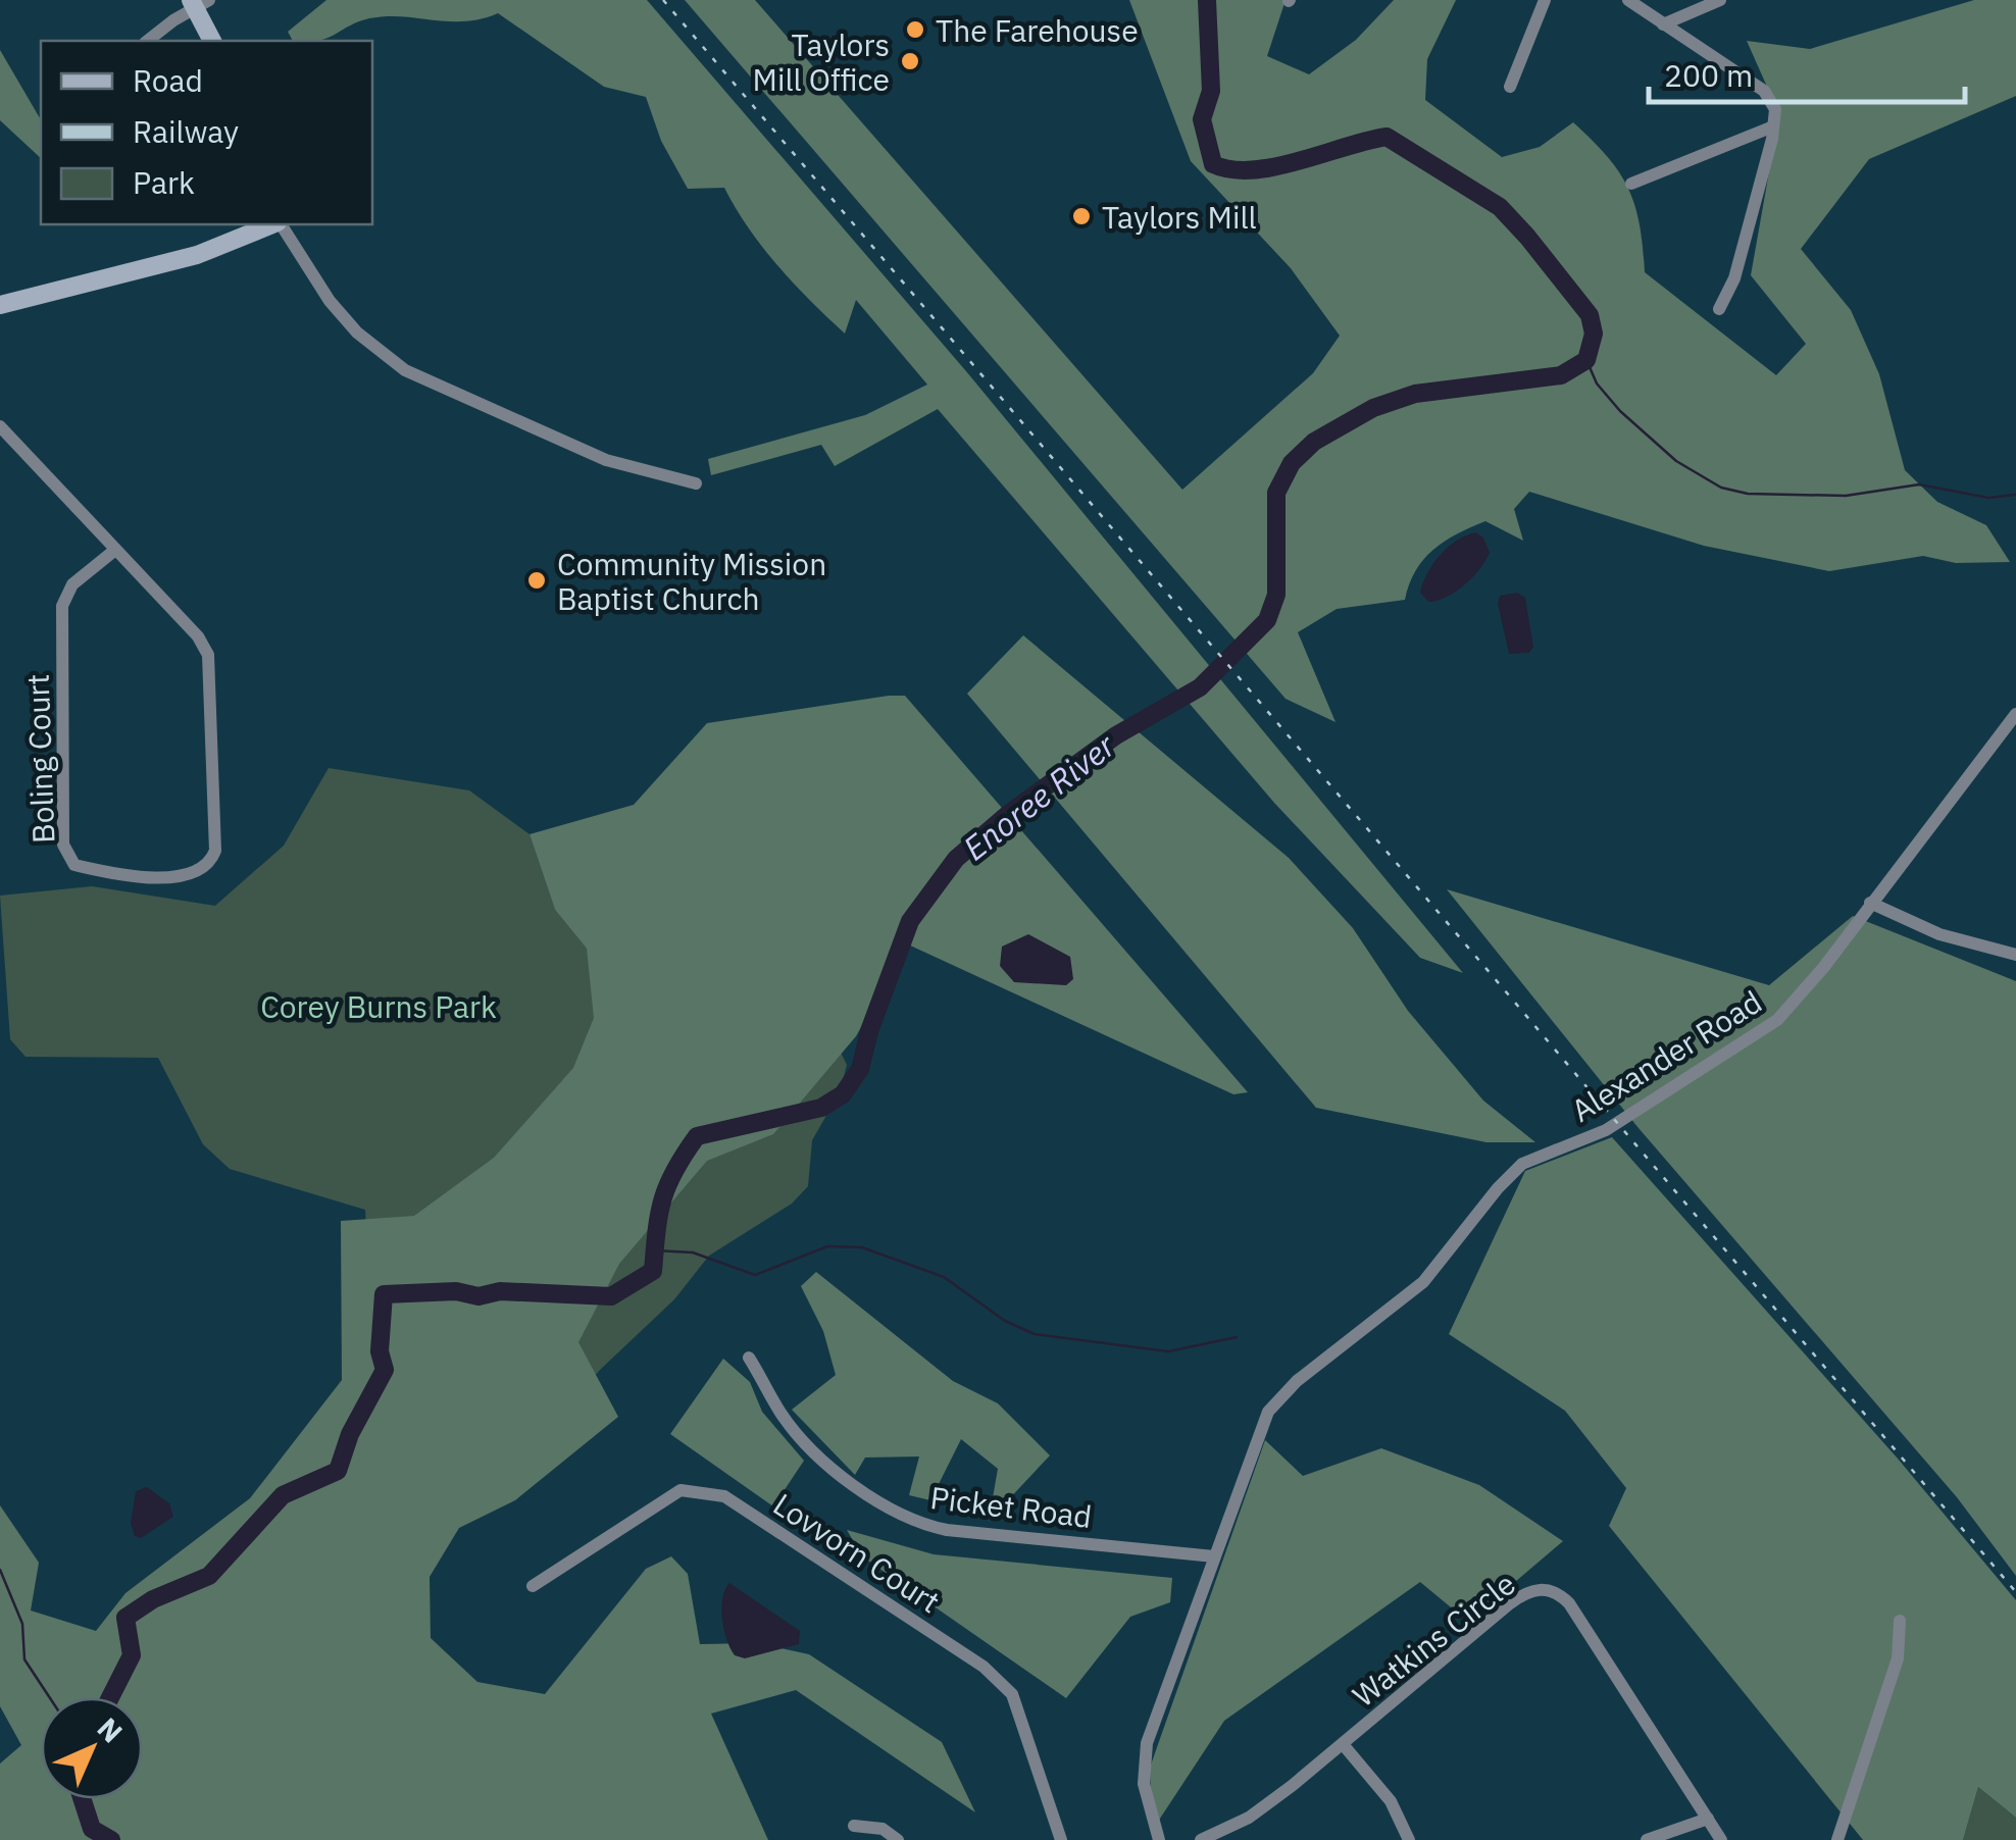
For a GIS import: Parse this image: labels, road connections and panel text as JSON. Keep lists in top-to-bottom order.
{
  "streets": {
    "street": [
      "Boling Court",
      "Alexander Road",
      "Picket Road",
      "Lovvorn Court",
      "Watkins Circle"
    ]
  },
  "crossings": [
    ["Alexander Road", "Picket Road"]
  ],
  "water": ["Enoree River"],
  "parks": ["Corey Burns Park"],
  "places": [
    "The Farehouse",
    "Taylors Mill Office",
    "Taylors Mill",
    "Community Mission Baptist Church"
  ],
  "legend": ["Road", "Railway", "Park"],
  "scale_bar": "200 m",
  "north": "top right"
}
